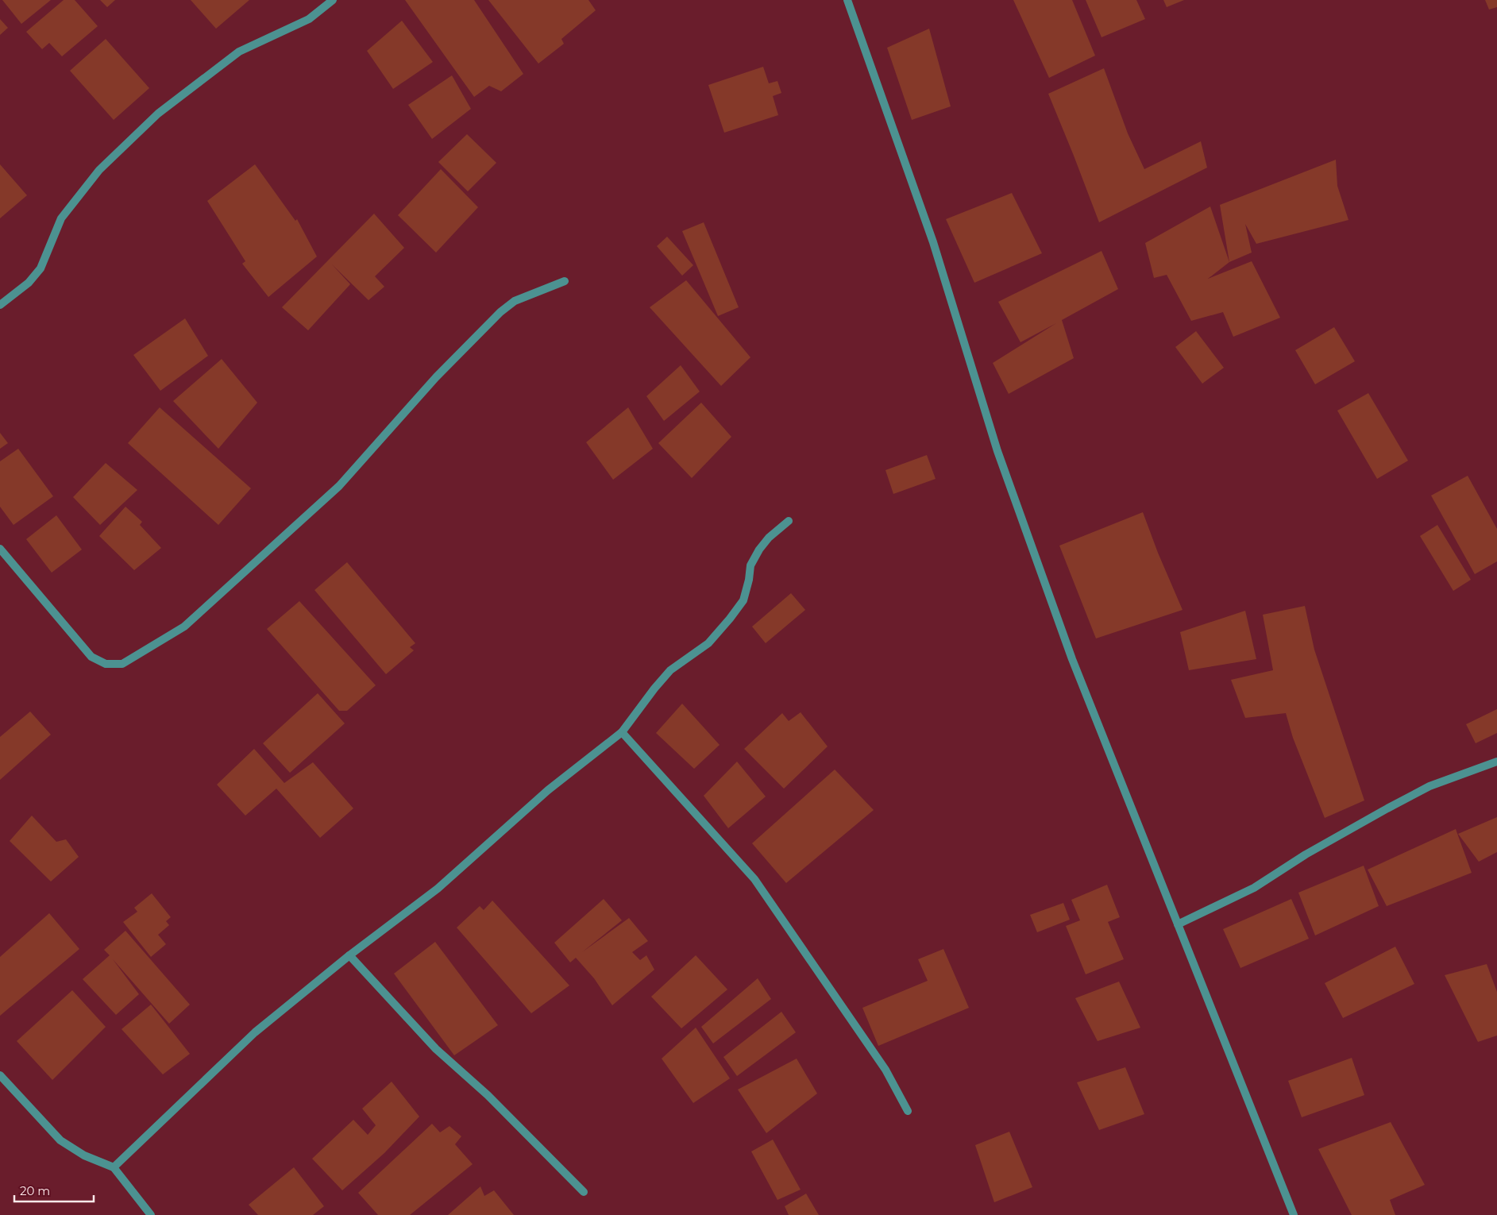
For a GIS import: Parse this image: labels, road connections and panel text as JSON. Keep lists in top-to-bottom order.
{
  "scale_bar": "20 m"
}
